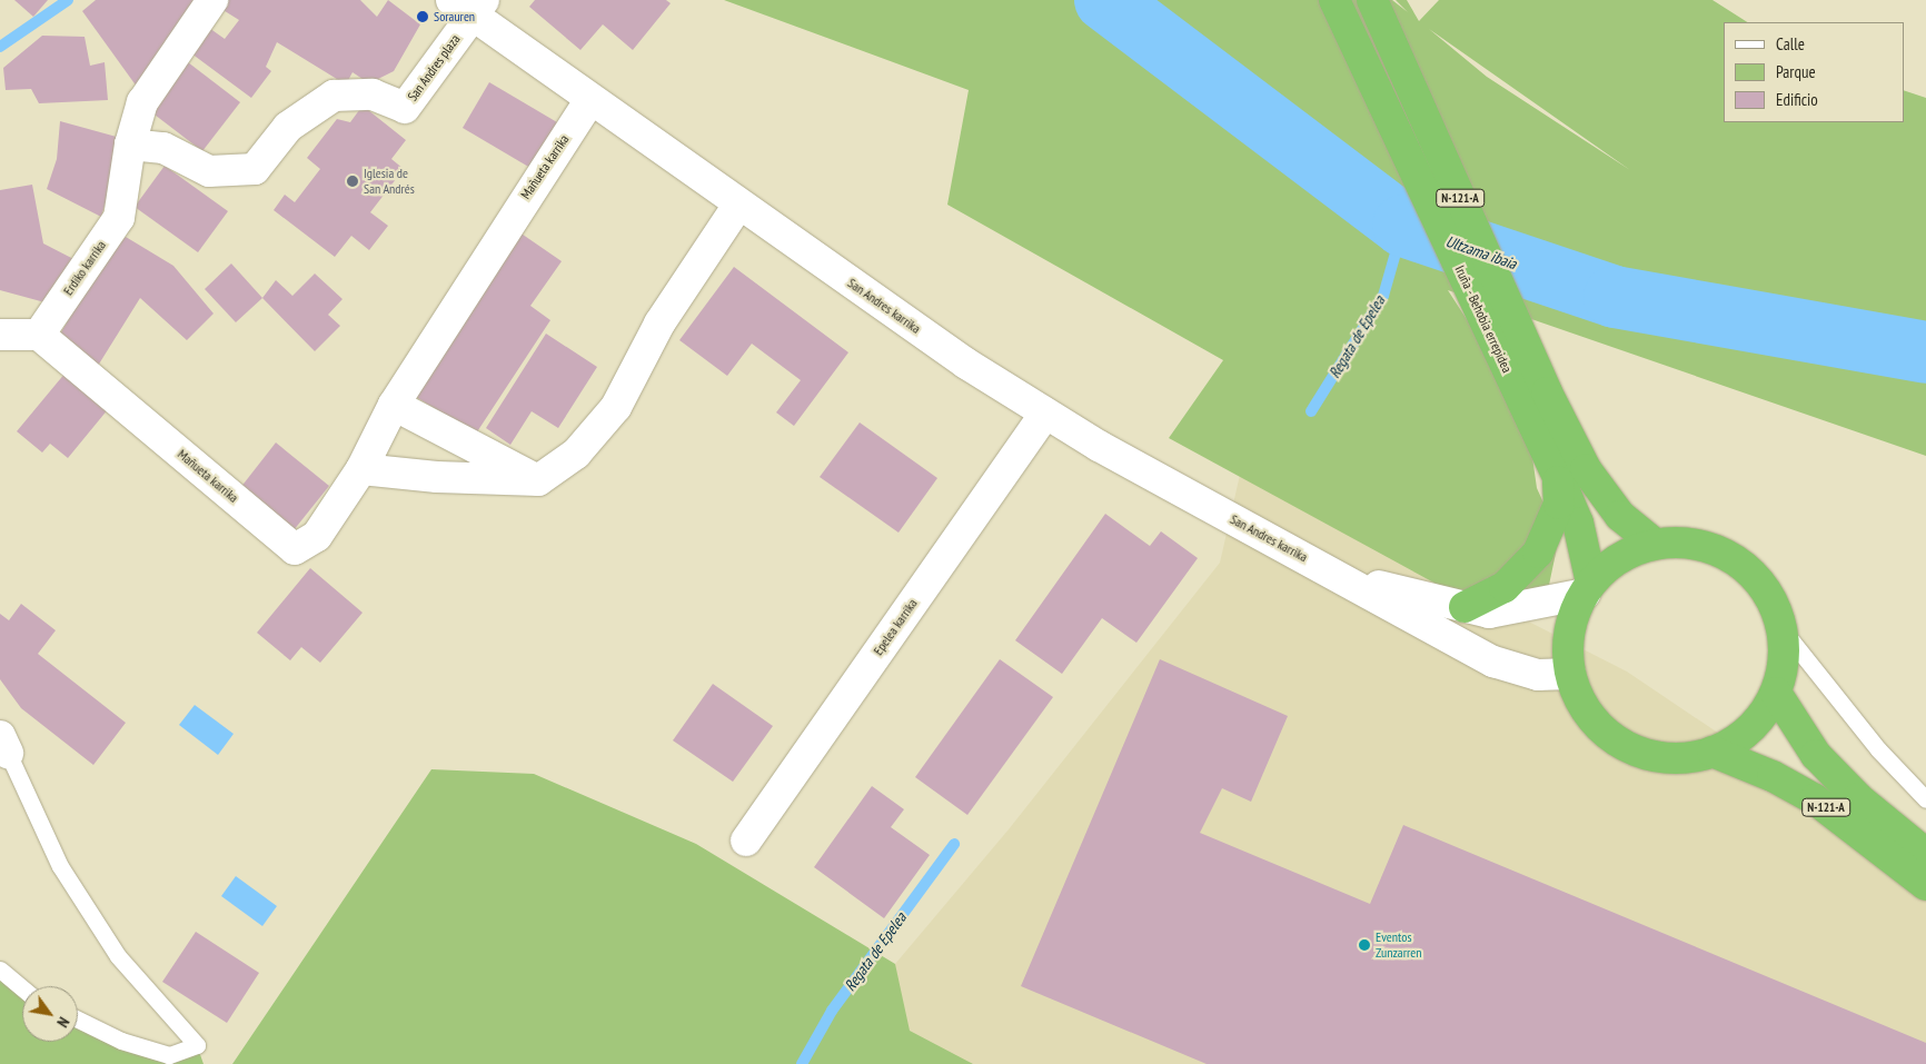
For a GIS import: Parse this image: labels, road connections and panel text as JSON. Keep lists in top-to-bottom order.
{
  "streets": {
    "highway": ["N-121-A", "Iruña - Behobia errepidea"],
    "street": [
      "San Andres plaza",
      "Mañueta karrika",
      "Erdiko karrika",
      "San Andres karrika",
      "Epelea karrika"
    ]
  },
  "crossings": [
    ["San Andres plaza", "Erdiko karrika"],
    ["San Andres plaza", "San Andres karrika"],
    ["Mañueta karrika", "Erdiko karrika"],
    ["Mañueta karrika", "San Andres karrika"],
    ["San Andres karrika", "Epelea karrika"]
  ],
  "water": ["Ultzama ibaia", "Regata de Epelea"],
  "places": ["Sorauren", "Iglesia de San Andrés", "Eventos Zunzarren"],
  "legend": ["Calle", "Parque", "Edificio"],
  "north": "bottom right"
}
